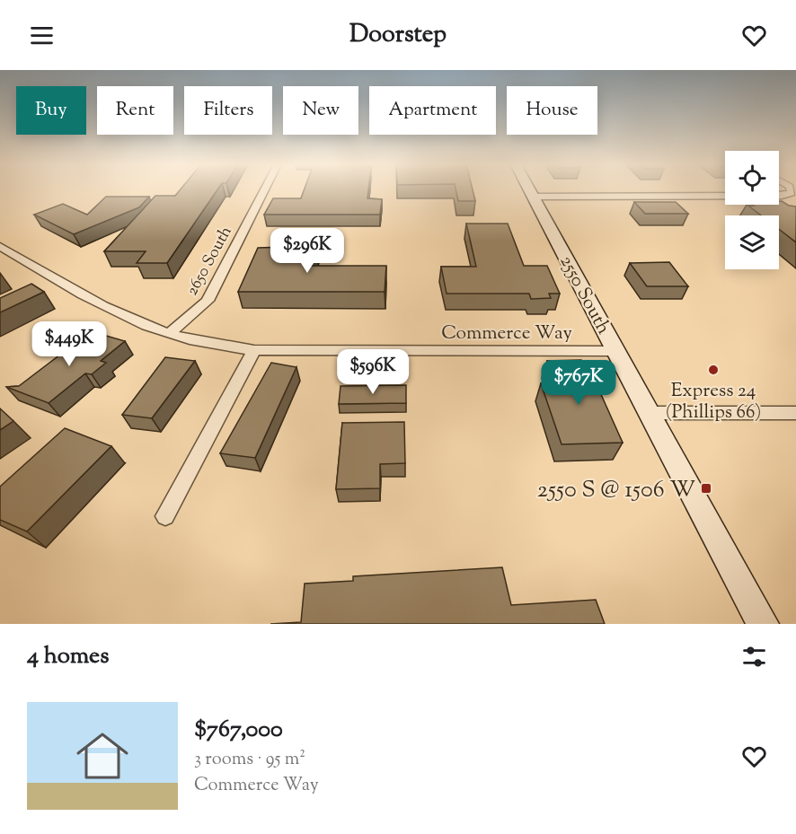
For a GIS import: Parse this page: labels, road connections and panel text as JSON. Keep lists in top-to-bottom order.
{
  "streets": {
    "main road": ["2550 South"],
    "street": ["2650 South", "Commerce Way"]
  },
  "crossings": [
    ["2650 South", "Commerce Way"],
    ["2550 South", "Commerce Way"]
  ],
  "places": {
    "other": ["Express 24 (Phillips 66)"],
    "transit": ["2550 S @ 1506 W"]
  },
  "page": {
    "header": "Doorstep",
    "chip": [
      "Buy",
      "Rent",
      "Filters",
      "New",
      "Apartment",
      "House"
    ],
    "price": [
      "$296K",
      "$449K",
      "$596K",
      "$767K"
    ],
    "heading": "4 homes",
    "list": [
      {
        "name": "$767,000",
        "note": "3 rooms · 95 m² · Commerce Way"
      }
    ]
  }
}
